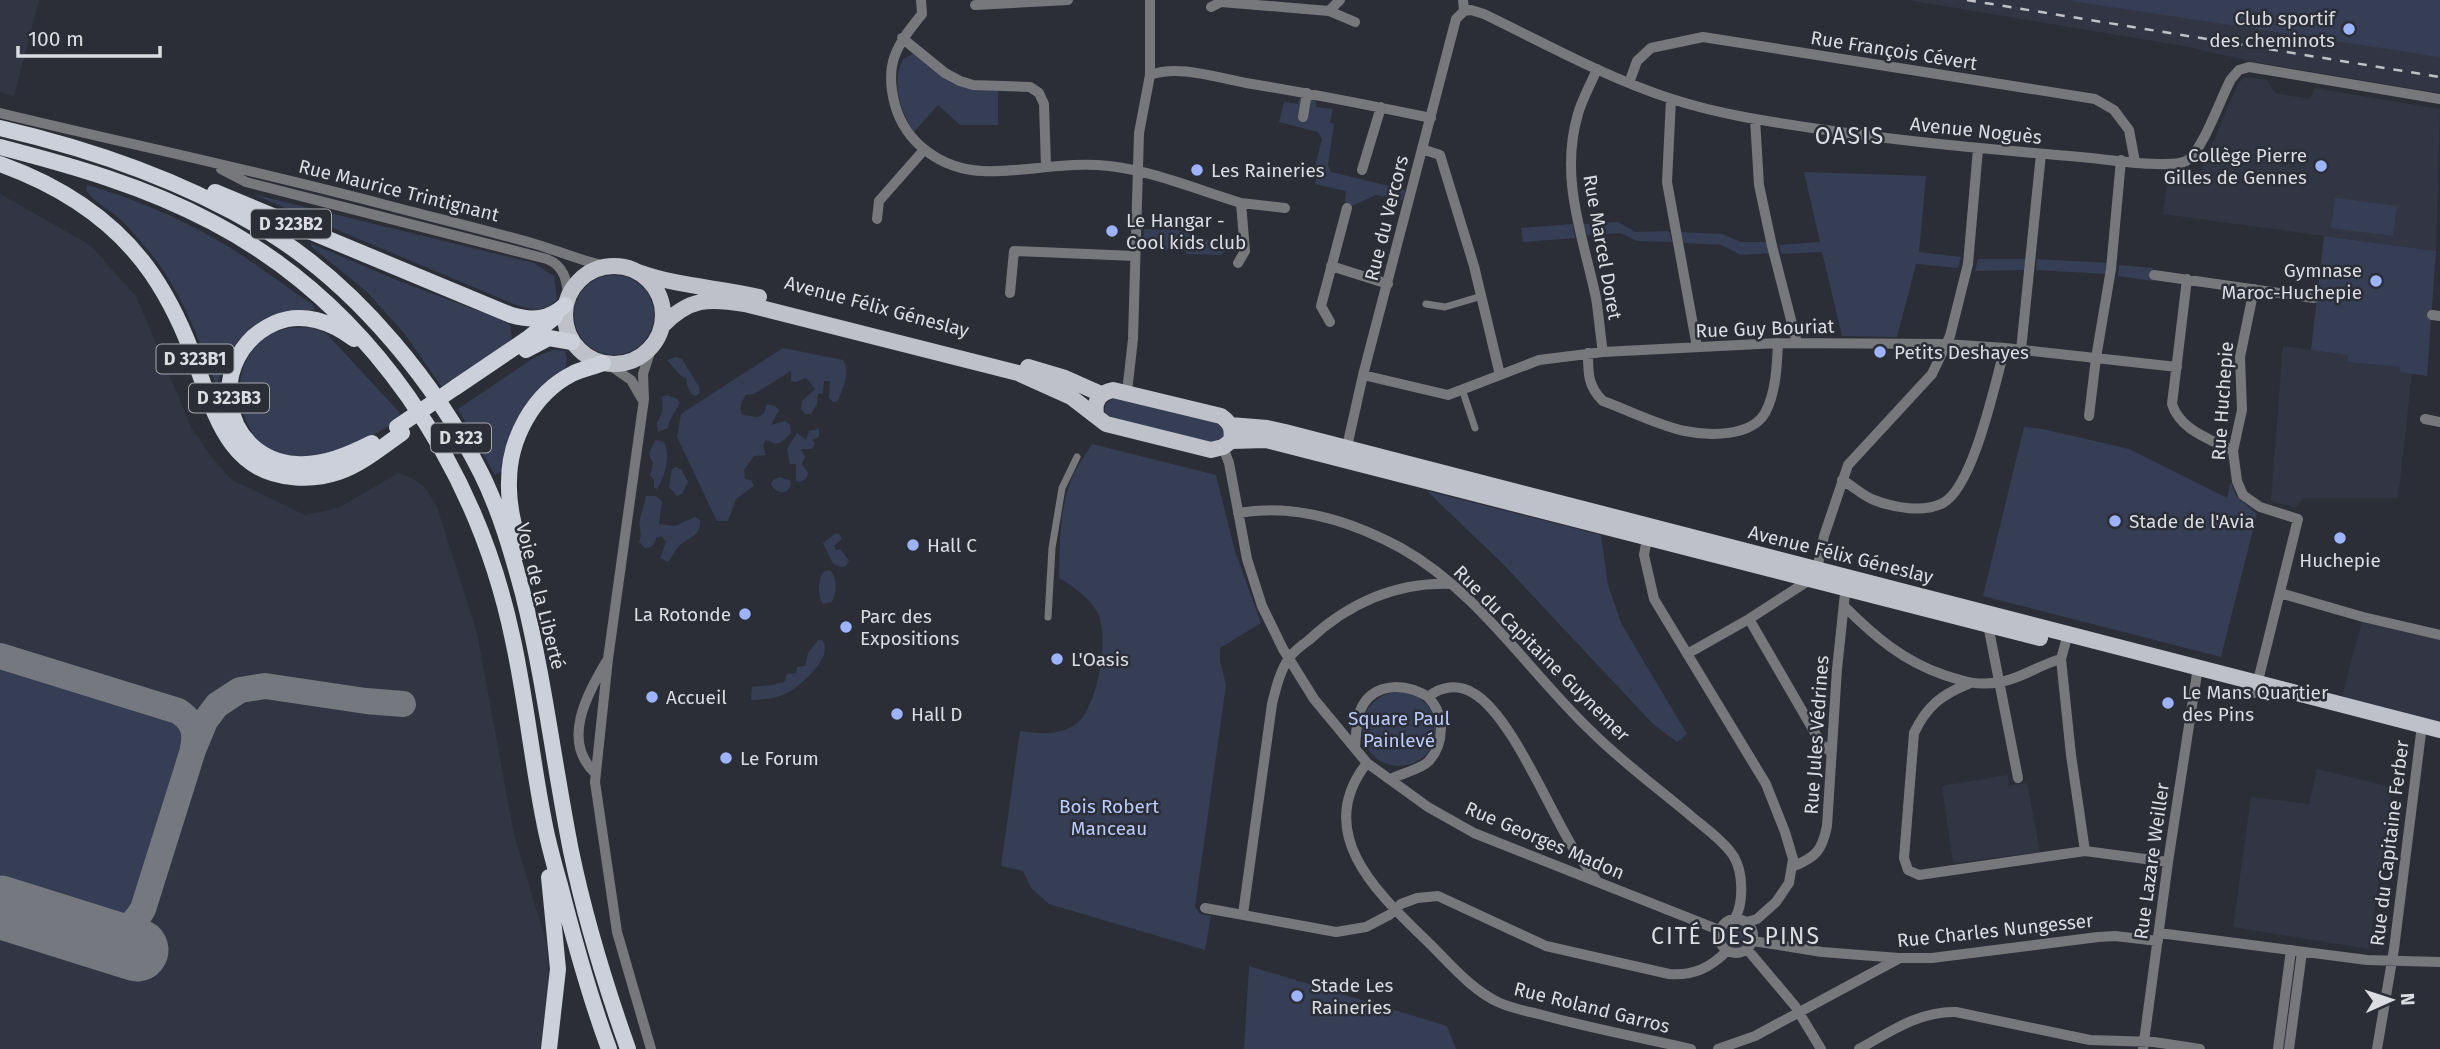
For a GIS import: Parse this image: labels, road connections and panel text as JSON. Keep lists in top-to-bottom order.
{
  "streets": {
    "highway": [
      "D 323B2",
      "D 323B1",
      "D 323B3",
      "D 323",
      "Voie de la Liberté"
    ],
    "main road": ["Avenue Félix Géneslay"],
    "street": [
      "Rue François Cévert",
      "Avenue Noguès",
      "Rue Maurice Trintignant",
      "Rue du Vercors",
      "Rue Marcel Doret",
      "Rue Guy Bouriat",
      "Rue Huchepie",
      "Rue du Capitaine Guynemer",
      "Rue Jules Védrines",
      "Rue Georges Madon",
      "Rue du Capitaine Ferber",
      "Rue Lazare Weiller",
      "Rue Charles Nungesser",
      "Rue Roland Garros"
    ]
  },
  "crossings": [
    ["Rue François Cévert", "Avenue Noguès"],
    ["Avenue Noguès", "Rue du Vercors"],
    ["Avenue Noguès", "Rue Marcel Doret"],
    ["Rue Maurice Trintignant", "D 323B2"],
    ["Rue Maurice Trintignant", "Avenue Félix Géneslay"],
    ["Rue du Vercors", "Avenue Félix Géneslay"],
    ["Rue du Vercors", "Rue Guy Bouriat"],
    ["D 323B2", "Avenue Félix Géneslay"],
    ["D 323B2", "Voie de la Liberté"],
    ["Rue Marcel Doret", "Rue Guy Bouriat"],
    ["Avenue Félix Géneslay", "Rue Huchepie"],
    ["Avenue Félix Géneslay", "Rue Jules Védrines"],
    ["Avenue Félix Géneslay", "Rue du Capitaine Ferber"],
    ["Avenue Félix Géneslay", "Rue Lazare Weiller"],
    ["D 323B1", "D 323B3"],
    ["D 323B3", "Voie de la Liberté"],
    ["Rue du Capitaine Guynemer", "Rue Georges Madon"],
    ["Rue du Capitaine Guynemer", "Rue Charles Nungesser"],
    ["Rue Georges Madon", "Rue Charles Nungesser"],
    ["Rue Georges Madon", "Rue Roland Garros"],
    ["Rue du Capitaine Ferber", "Rue Charles Nungesser"],
    ["Rue Lazare Weiller", "Rue Charles Nungesser"]
  ],
  "districts": ["OASIS", "CITÉ DES PINS"],
  "parks": ["Square Paul Painlevé", "Bois Robert Manceau"],
  "places": [
    "Club sportif des cheminots",
    "Collège Pierre Gilles de Gennes",
    "Les Raineries",
    "Le Hangar - Cool kids club",
    "Gymnase Maroc-Huchepie",
    "Petits Deshayes",
    "Stade de l'Avia",
    "Huchepie",
    "Hall C",
    "La Rotonde",
    "Parc des Expositions",
    "L'Oasis",
    "Accueil",
    "Le Mans Quartier des Pins",
    "Hall D",
    "Le Forum",
    "Stade Les Raineries"
  ],
  "scale_bar": "100 m",
  "north": "right"
}
